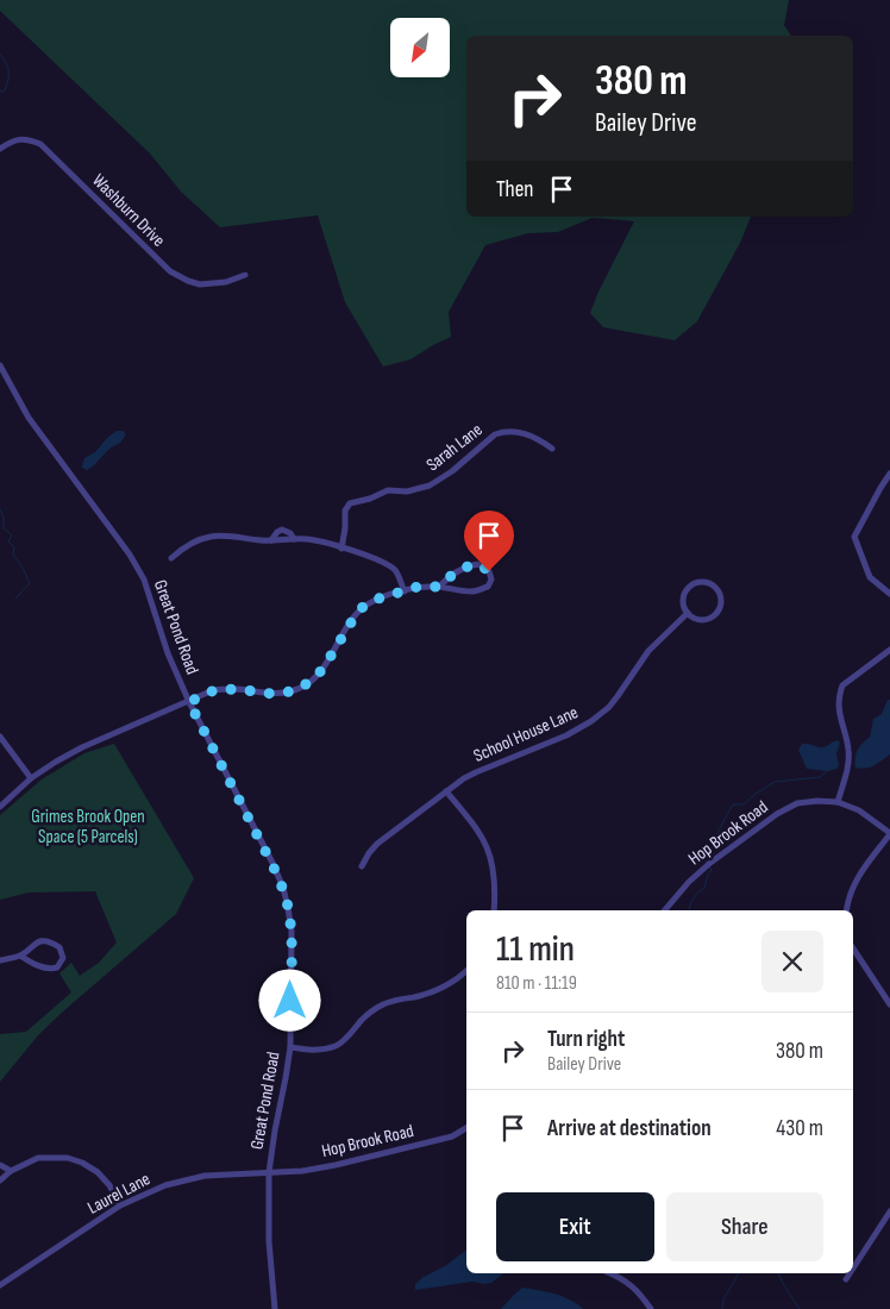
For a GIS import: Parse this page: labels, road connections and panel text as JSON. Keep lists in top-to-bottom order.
{
  "streets": {
    "street": [
      "Washburn Drive",
      "Sarah Lane",
      "Great Pond Road",
      "School House Lane",
      "Hop Brook Road",
      "Laurel Lane"
    ]
  },
  "crossings": [
    ["Great Pond Road", "Hop Brook Road"],
    ["Great Pond Road", "Laurel Lane"],
    ["Hop Brook Road", "Laurel Lane"]
  ],
  "parks": ["Grimes Brook Open Space (5 Parcels)"],
  "north": "bottom left",
  "page": {
    "turn": ["380 m", "Bailey Drive"],
    "then": "Then",
    "heading": ["11 min", "810 m · 11:19"],
    "list": [
      {
        "name": "Turn right",
        "note": "Bailey Drive",
        "value": "380 m"
      },
      {
        "name": "Arrive at destination",
        "value": "430 m"
      }
    ],
    "buttons": ["Exit", "Share"]
  }
}
